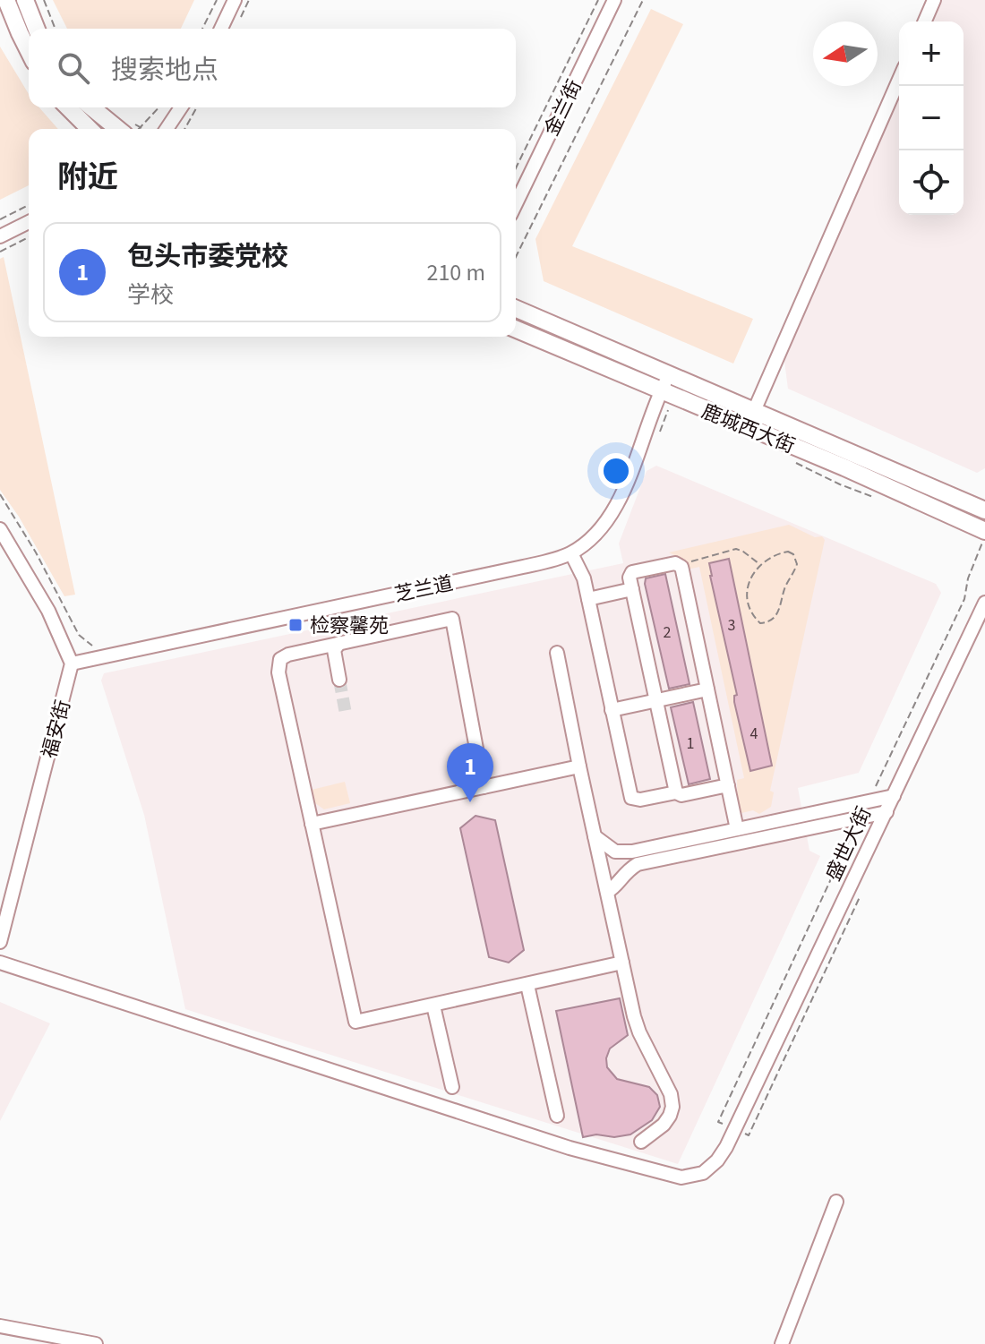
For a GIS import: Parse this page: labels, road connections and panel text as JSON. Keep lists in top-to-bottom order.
{
  "streets": {
    "main road": ["鹿城西大街"],
    "street": [
      "金兰街",
      "芝兰道",
      "福安街",
      "盛世大街"
    ]
  },
  "crossings": [
    ["鹿城西大街", "芝兰道"],
    ["芝兰道", "福安街"]
  ],
  "places": {
    "transit": ["检察馨苑"]
  },
  "house_numbers": [
    "3",
    "2",
    "4",
    "1"
  ],
  "north": "left",
  "page": {
    "map_buttons": ["+", "−"],
    "search": "搜索地点",
    "heading": "附近",
    "list": [
      {
        "mark": "1",
        "name": "包头市委党校",
        "note": "学校",
        "value": "210 m"
      }
    ],
    "pins": "1"
  }
}
